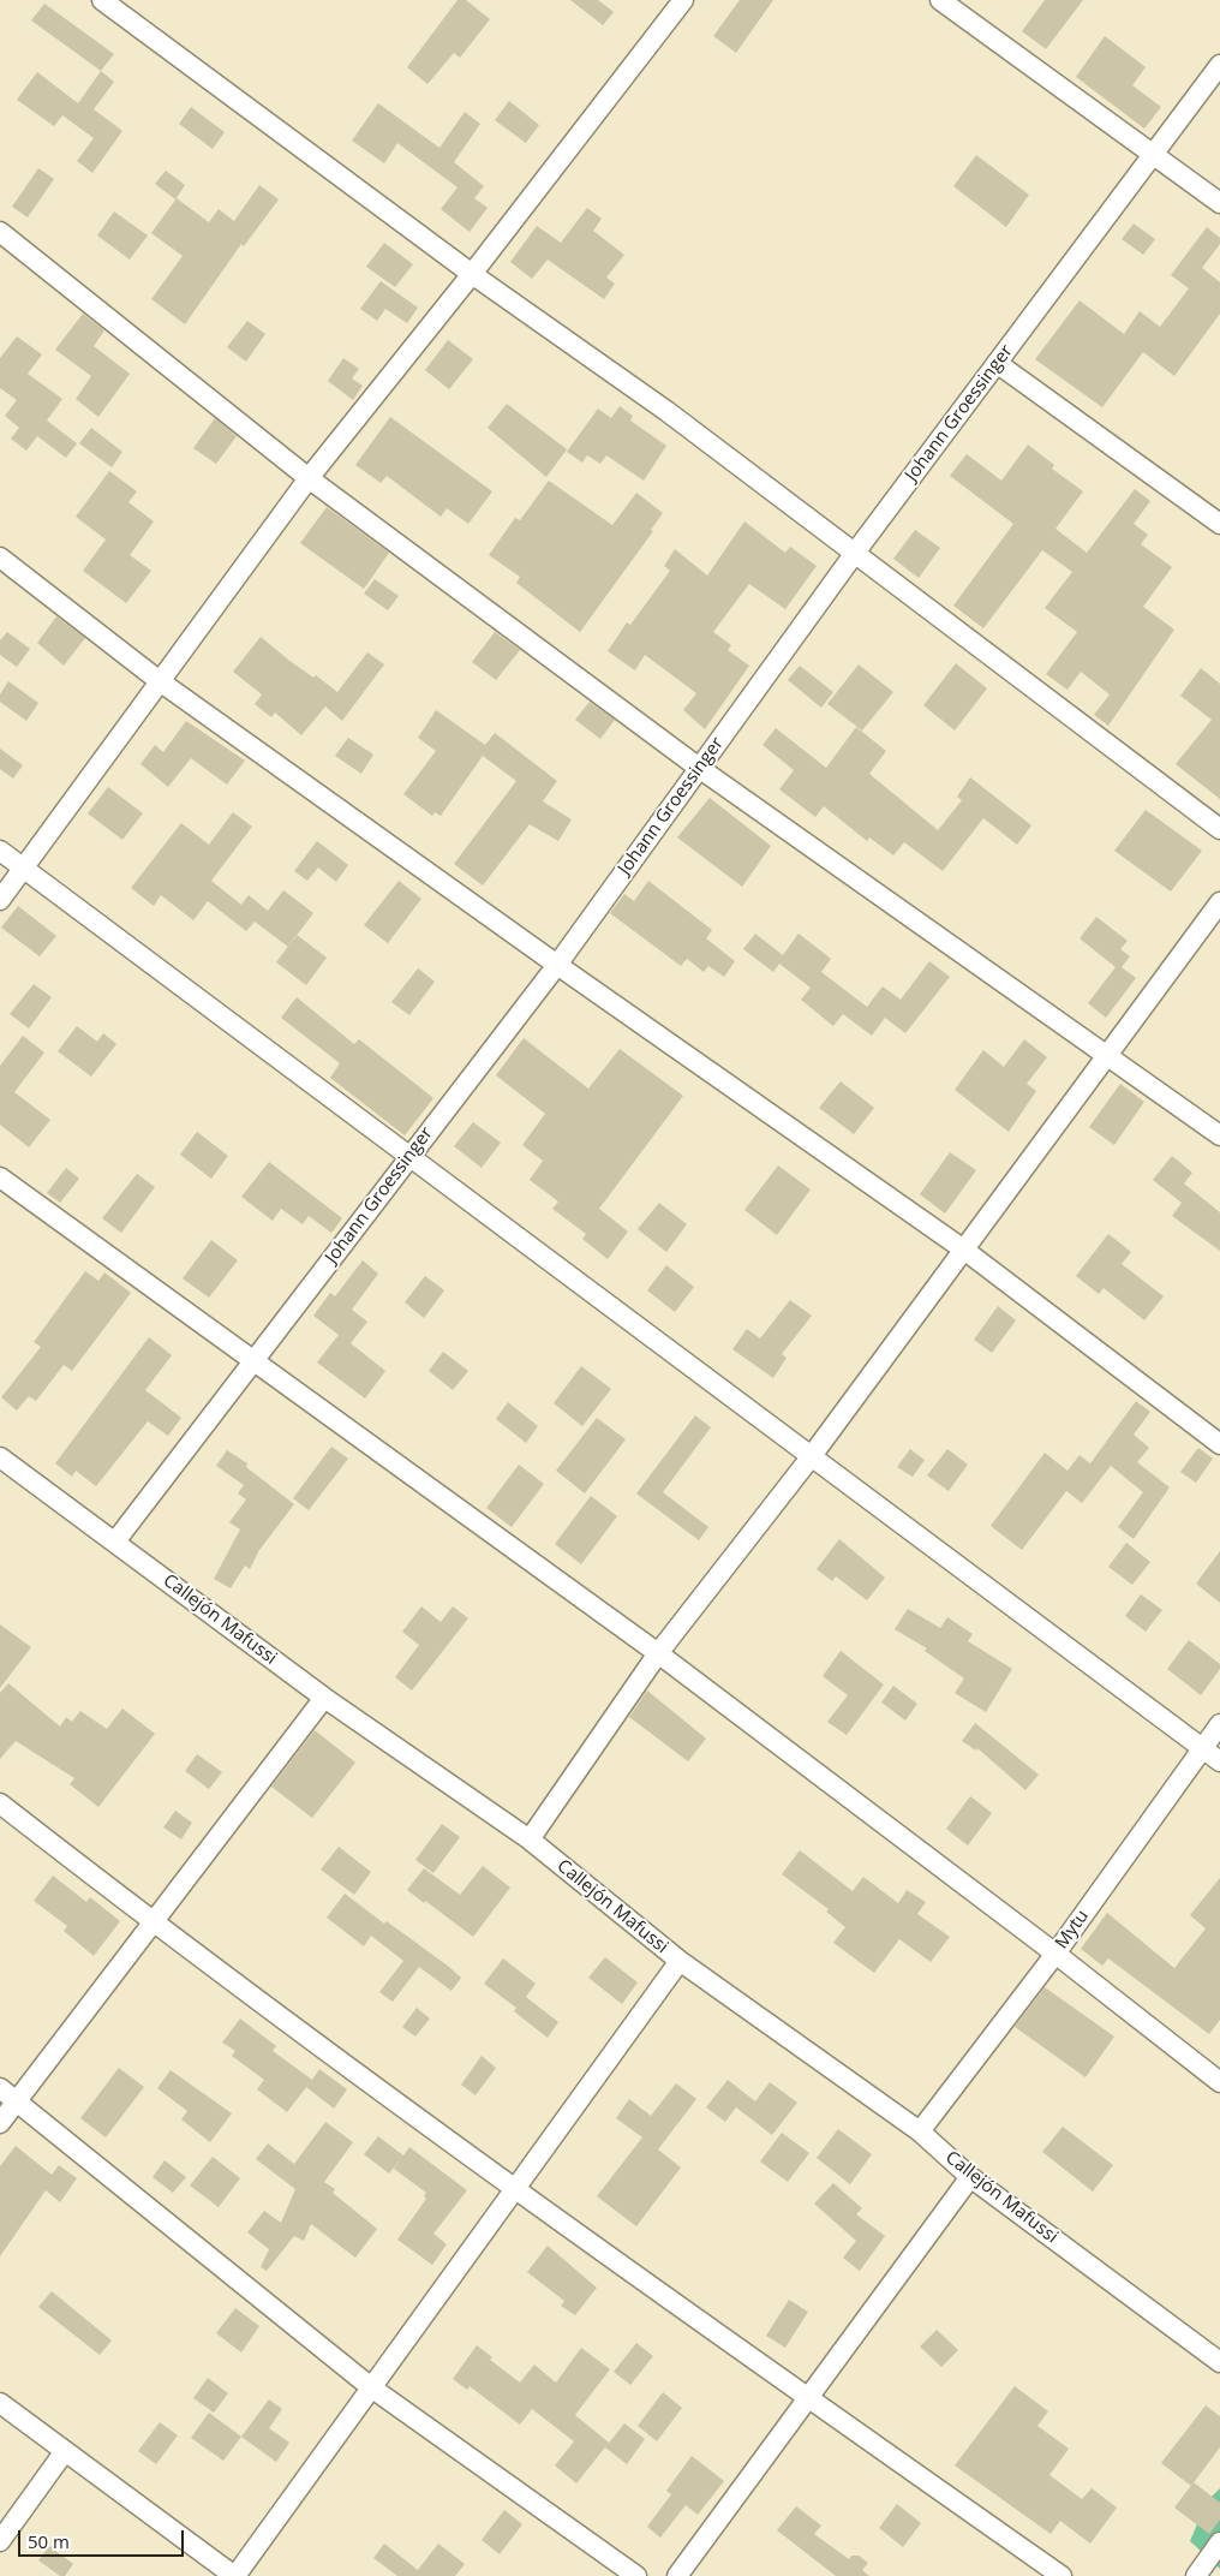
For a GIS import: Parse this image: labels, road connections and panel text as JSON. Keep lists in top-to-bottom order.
{
  "streets": {
    "street": ["Johann Groessinger", "Callejón Mafussi", "Mytu"]
  },
  "crossings": [
    ["Johann Groessinger", "Callejón Mafussi"],
    ["Callejón Mafussi", "Mytu"]
  ],
  "scale_bar": "50 m"
}
